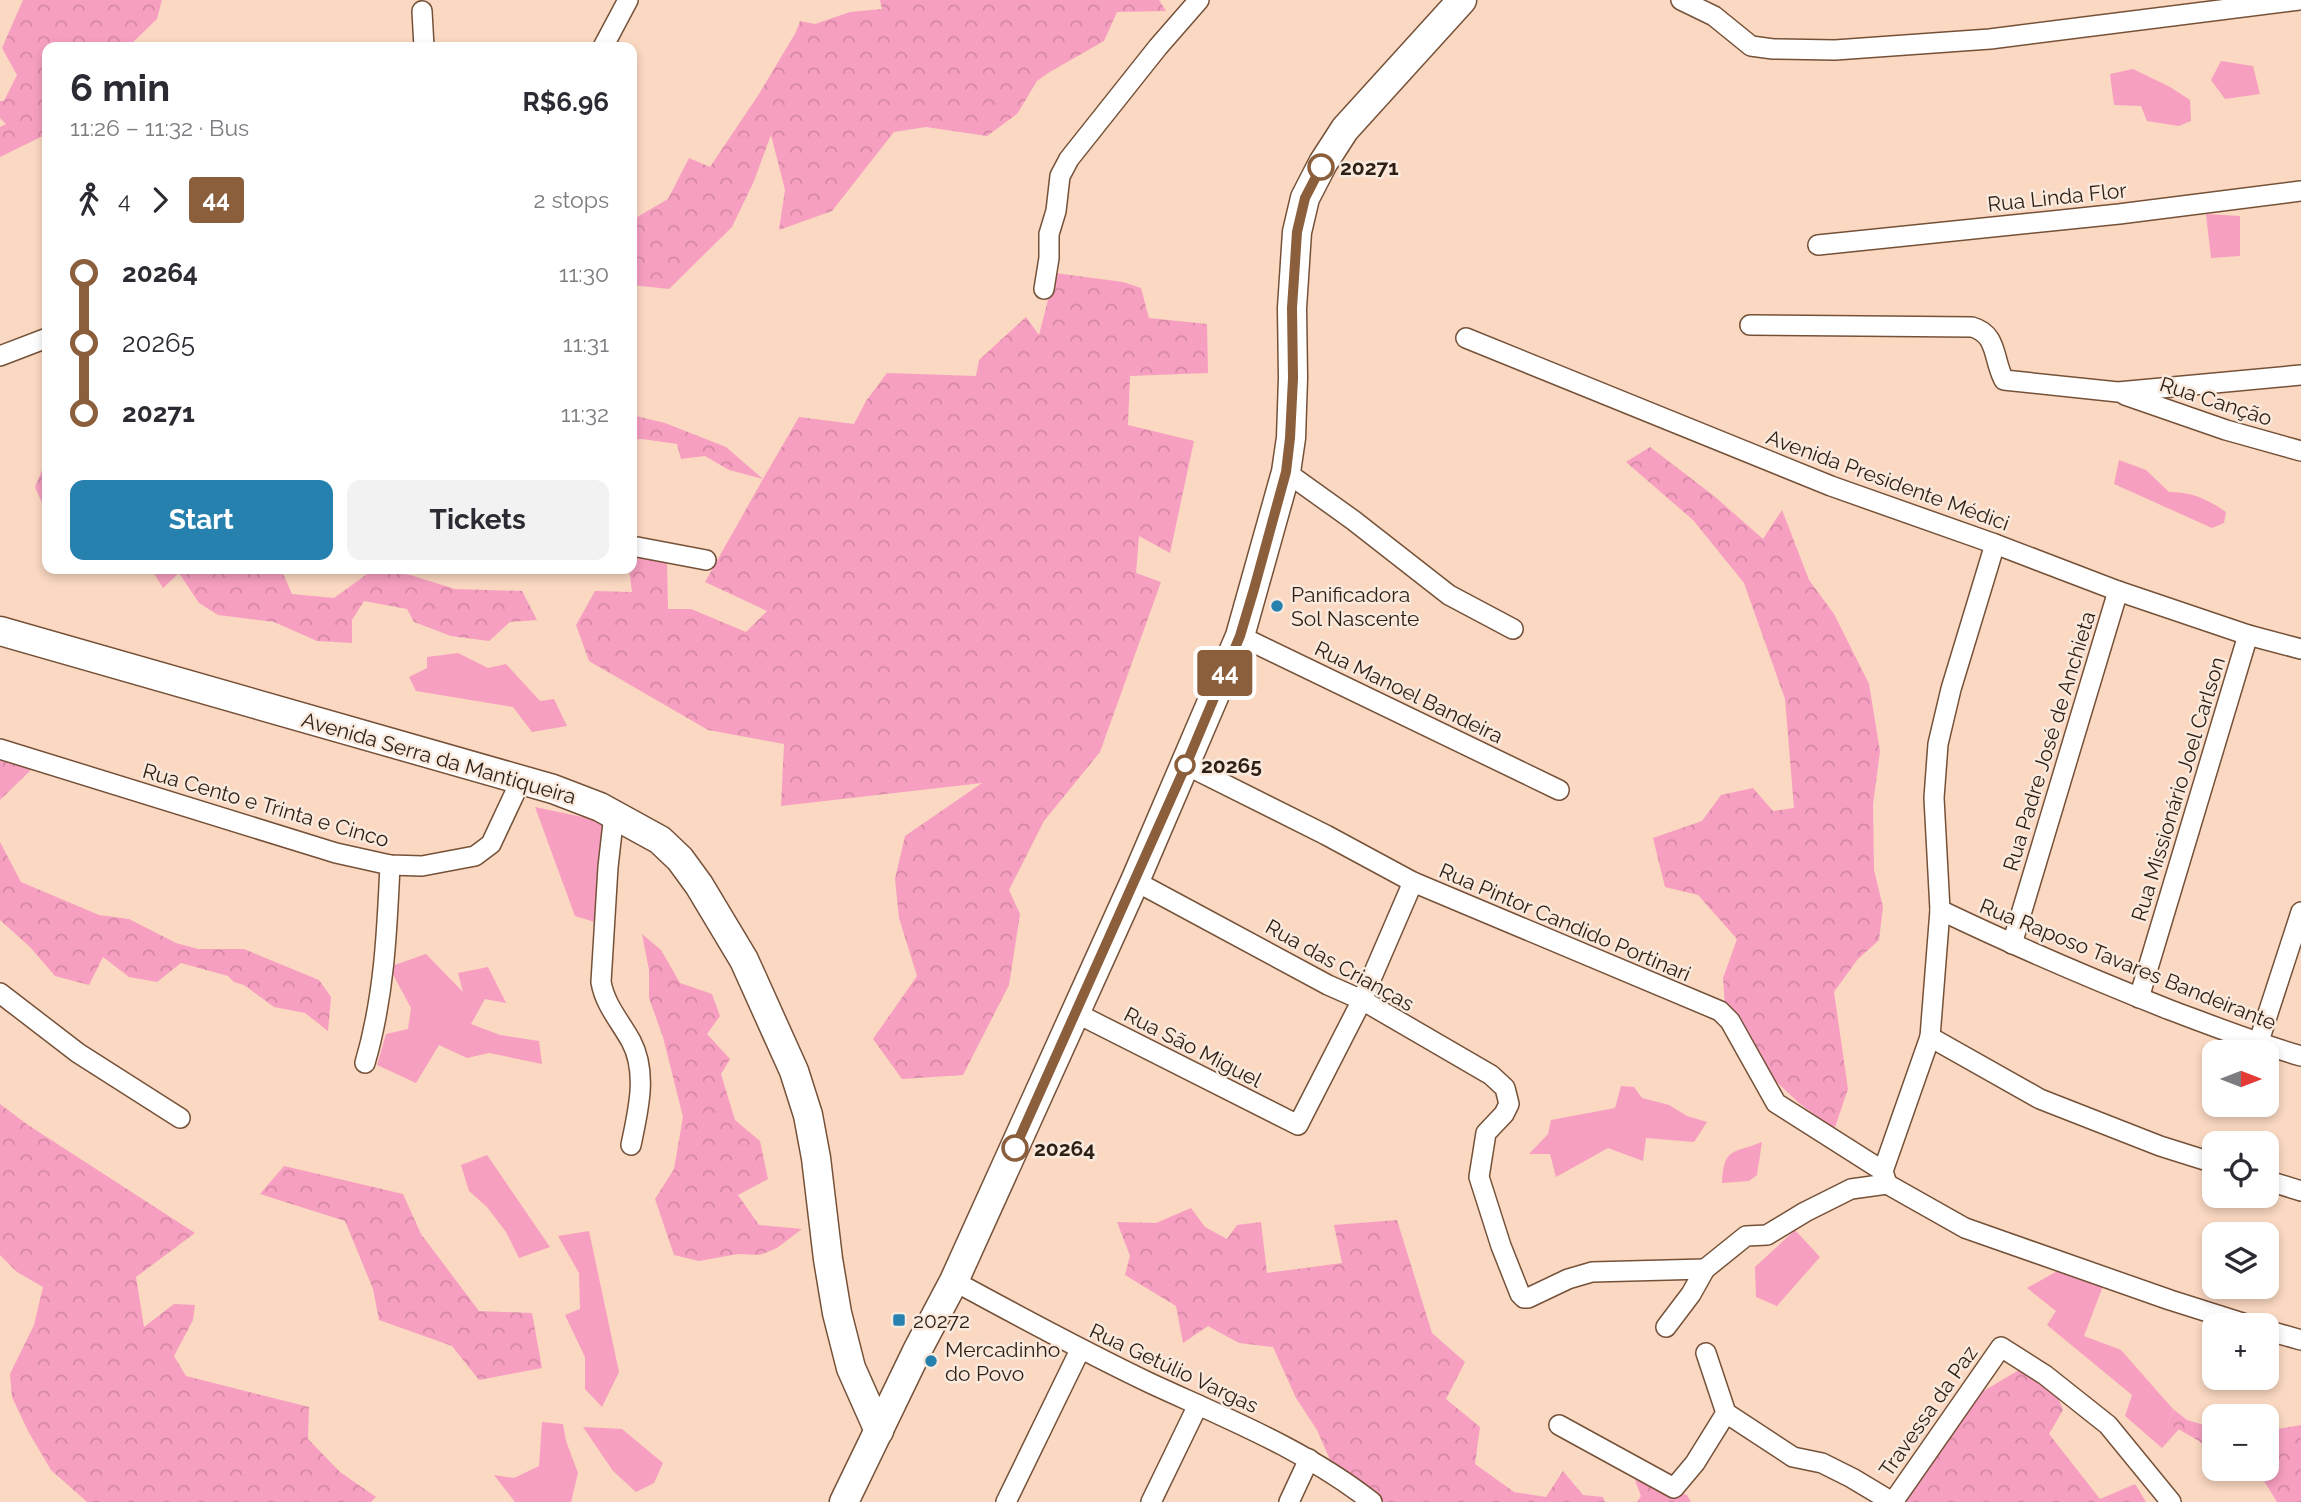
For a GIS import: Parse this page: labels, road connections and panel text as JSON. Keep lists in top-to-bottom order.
{
  "streets": {
    "main road": ["Avenida Serra da Mantiqueira"],
    "street": [
      "Rua Linda Flor",
      "Rua Canção",
      "Avenida Presidente Médici",
      "Rua Manoel Bandeira",
      "Rua Padre José de Anchieta",
      "Rua Missionário Joel Carlson",
      "Rua Cento e Trinta e Cinco",
      "Rua Pintor Candido Portinari",
      "Rua Raposo Tavares Bandeirante",
      "Rua das Crianças",
      "Rua São Miguel",
      "Rua Getúlio Vargas",
      "Travessa da Paz"
    ]
  },
  "crossings": [
    ["Avenida Presidente Médici", "Rua Padre José de Anchieta"],
    ["Avenida Presidente Médici", "Rua Missionário Joel Carlson"],
    ["Rua Padre José de Anchieta", "Rua Raposo Tavares Bandeirante"],
    ["Avenida Serra da Mantiqueira", "Rua Cento e Trinta e Cinco"],
    ["Rua Missionário Joel Carlson", "Rua Raposo Tavares Bandeirante"],
    ["Rua das Crianças", "Rua São Miguel"]
  ],
  "places": {
    "other": [
      "20271",
      "Panificadora Sol Nascente",
      "20265",
      "20264",
      "Mercadinho do Povo"
    ],
    "transit": ["20272"]
  },
  "lines": ["bus line 44"],
  "north": "right",
  "page": {
    "on_map": "44",
    "heading": ["6 min", "11:26 – 11:32 · Bus", "R$6.96"],
    "legs": ["4", "44", "2 stops"],
    "list": [
      {
        "name": "20264",
        "value": "11:30"
      },
      {
        "name": "20265",
        "value": "11:31"
      },
      {
        "name": "20271",
        "value": "11:32"
      }
    ],
    "buttons": ["Start", "Tickets"],
    "map_buttons": ["+", "−"]
  }
}
